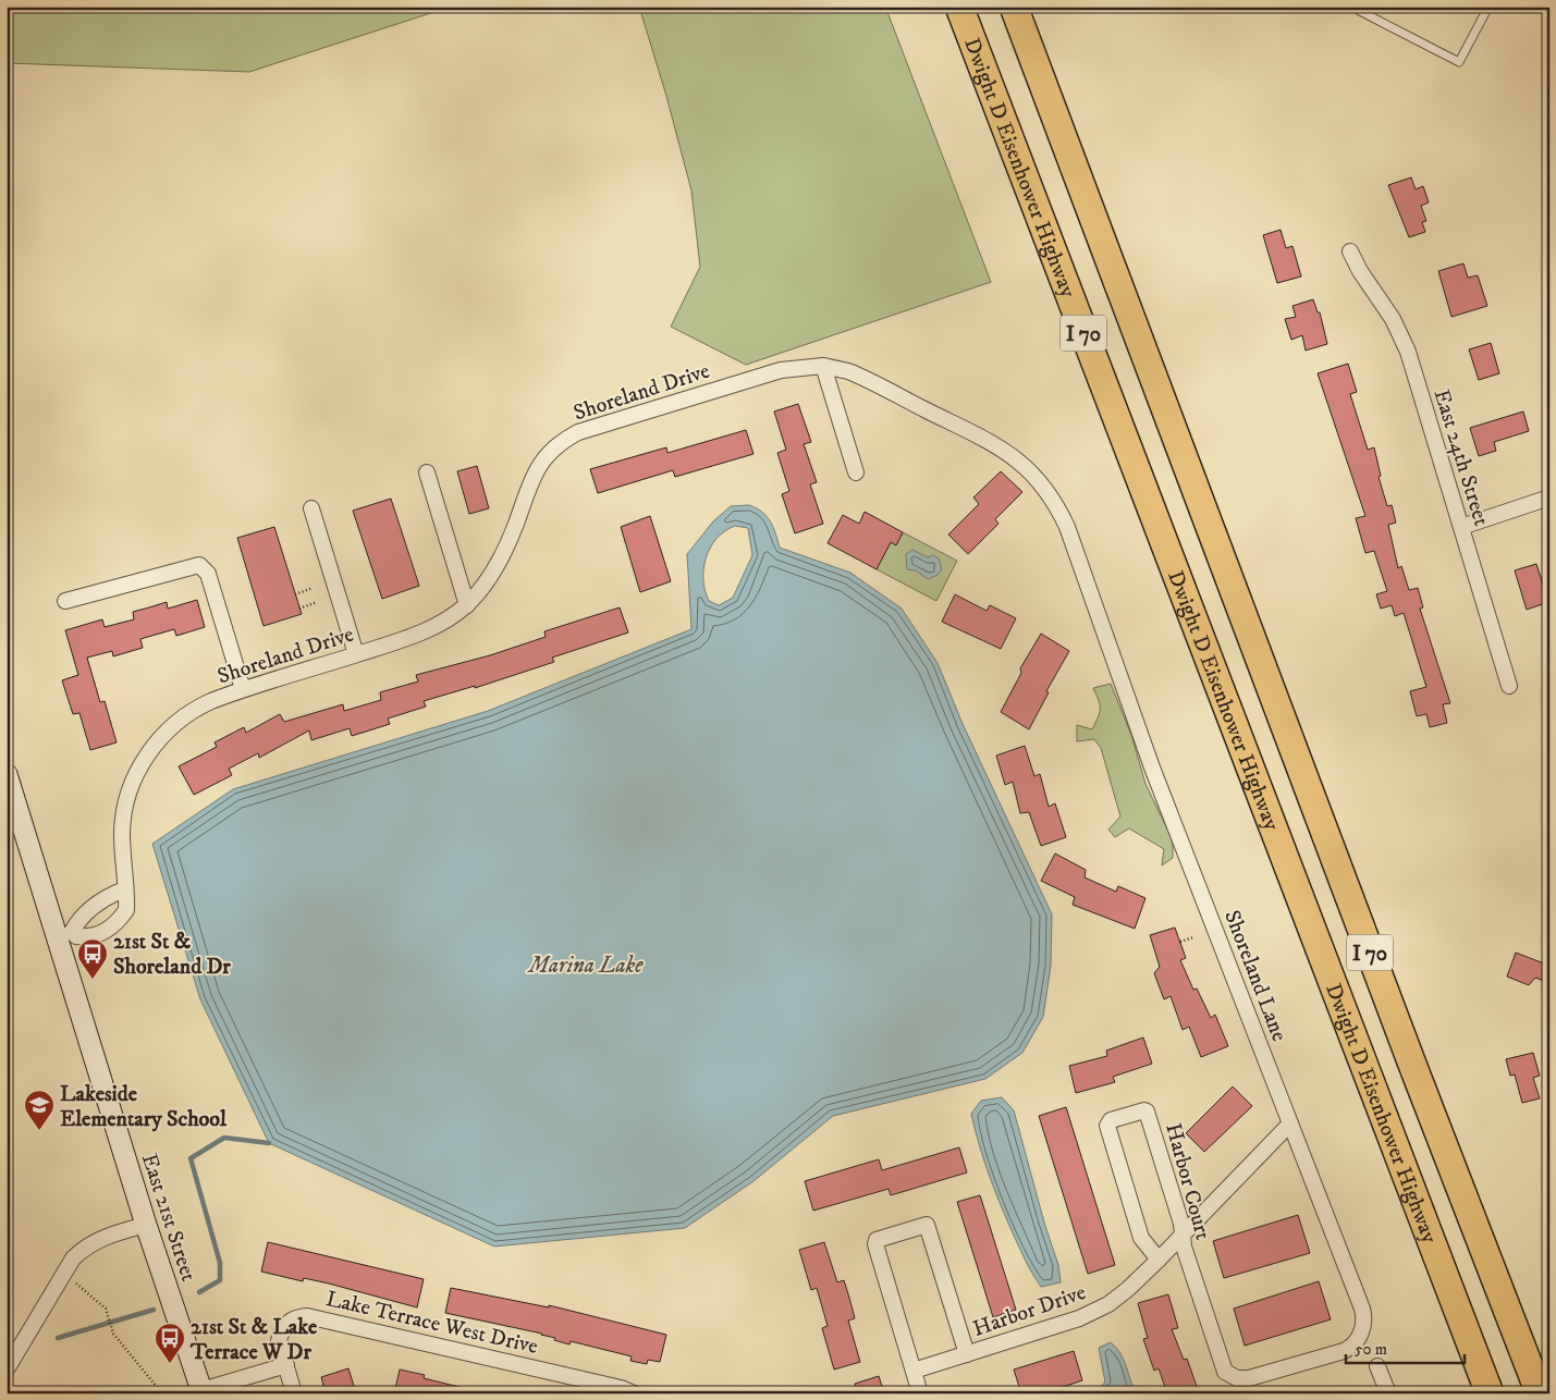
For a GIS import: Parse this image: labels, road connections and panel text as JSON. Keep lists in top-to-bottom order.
{
  "streets": {
    "highway": ["Dwight D Eisenhower Highway", "I 70"],
    "main road": ["East 21st Street"],
    "street": [
      "Shoreland Drive",
      "East 24th Street",
      "Shoreland Lane",
      "Harbor Court",
      "Harbor Drive",
      "Lake Terrace West Drive"
    ]
  },
  "crossings": [
    ["Shoreland Drive", "Shoreland Lane"],
    ["Shoreland Drive", "East 21st Street"],
    ["Shoreland Lane", "Harbor Court"],
    ["Shoreland Lane", "Harbor Drive"],
    ["Harbor Court", "Harbor Drive"]
  ],
  "water": ["Marina Lake"],
  "places": {
    "bus stop": ["21st St & Shoreland Dr", "21st St & Lake Terrace W Dr"],
    "school or university": ["Lakeside Elementary School"]
  },
  "scale_bar": "50 m"
}
